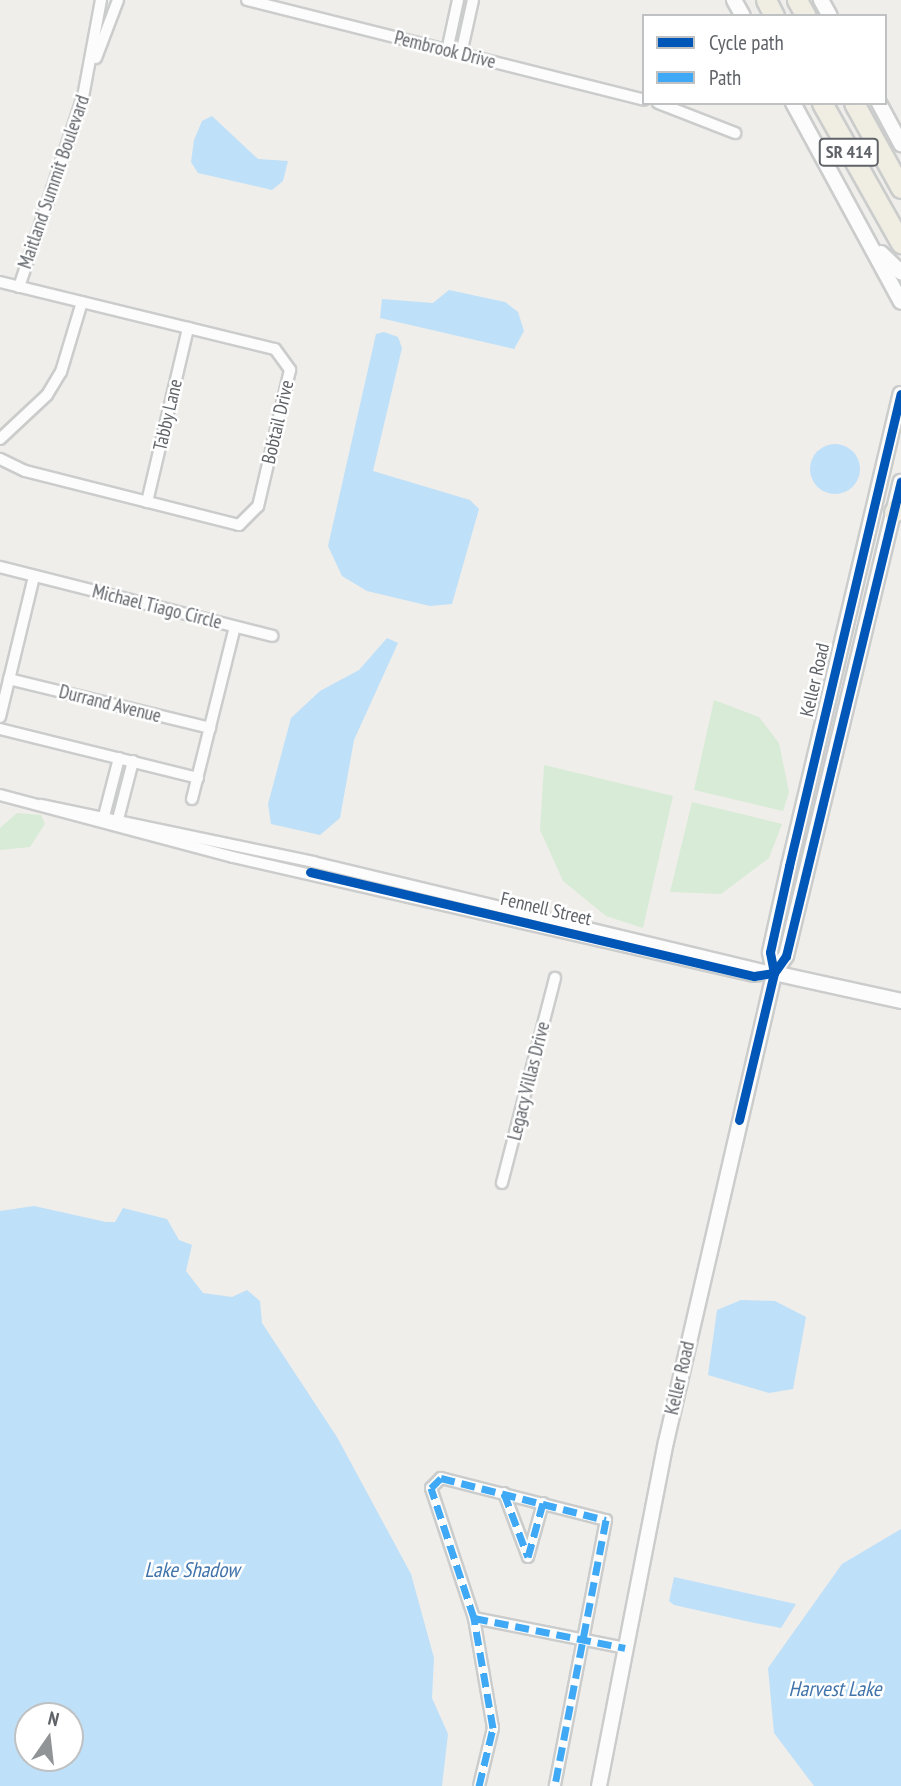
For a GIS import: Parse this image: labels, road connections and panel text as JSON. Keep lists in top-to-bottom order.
{
  "streets": {
    "highway": ["SR 414"],
    "street": [
      "Pembrook Drive",
      "Maitland Summit Boulevard",
      "Tabby Lane",
      "Bobtail Drive",
      "Michael Tiago Circle",
      "Keller Road",
      "Durrand Avenue",
      "Fennell Street",
      "Legacy Villas Drive"
    ]
  },
  "crossings": [
    ["Maitland Summit Boulevard", "Bobtail Drive"],
    ["Tabby Lane", "Bobtail Drive"],
    ["Michael Tiago Circle", "Durrand Avenue"],
    ["Keller Road", "Fennell Street"]
  ],
  "water": ["Lake Shadow", "Harvest Lake"],
  "legend": ["Cycle path", "Path"],
  "north": "top"
}
